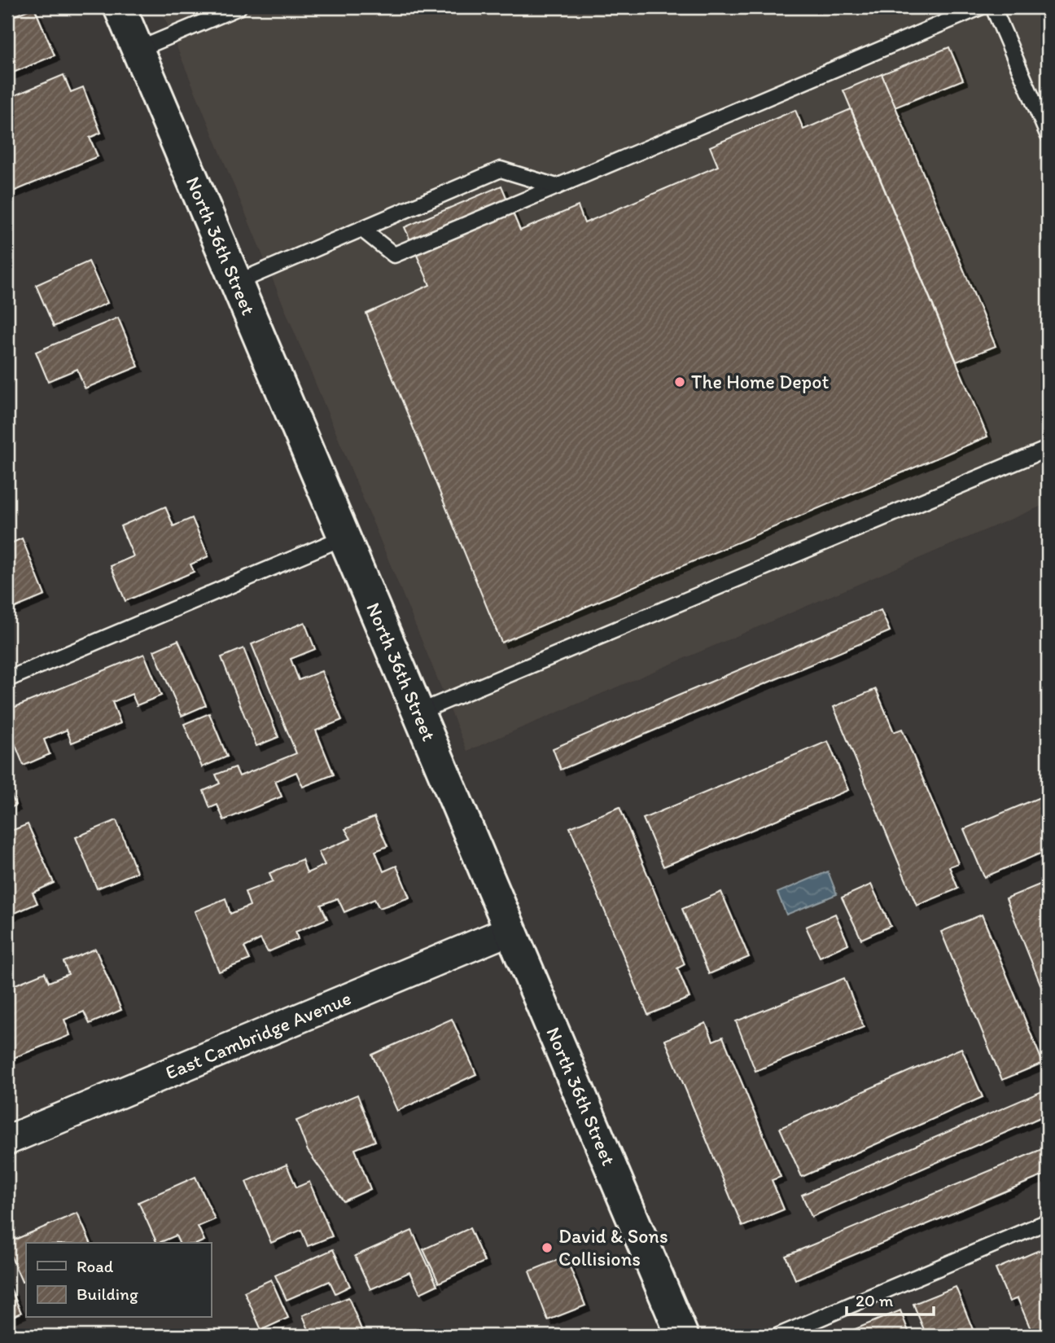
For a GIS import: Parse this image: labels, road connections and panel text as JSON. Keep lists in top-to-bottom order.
{
  "streets": {
    "main road": ["North 36th Street"],
    "street": ["East Cambridge Avenue"]
  },
  "crossings": [
    ["North 36th Street", "East Cambridge Avenue"]
  ],
  "places": ["The Home Depot", "David & Sons Collisions"],
  "legend": ["Road", "Building"],
  "scale_bar": "20 m"
}
